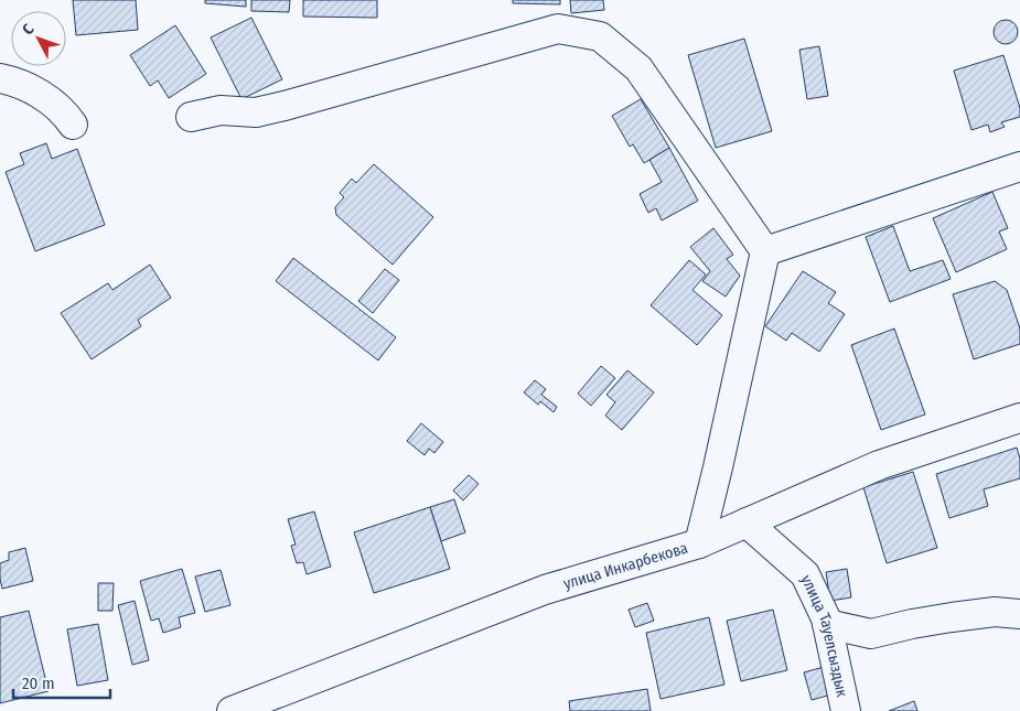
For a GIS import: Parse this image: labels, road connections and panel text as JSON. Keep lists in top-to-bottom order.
{
  "streets": {
    "street": ["улица Инкарбекова", "улица Тауелсыздык"]
  },
  "crossings": [
    ["улица Инкарбекова", "улица Тауелсыздык"]
  ],
  "scale_bar": "20 m",
  "north": "top left"
}
